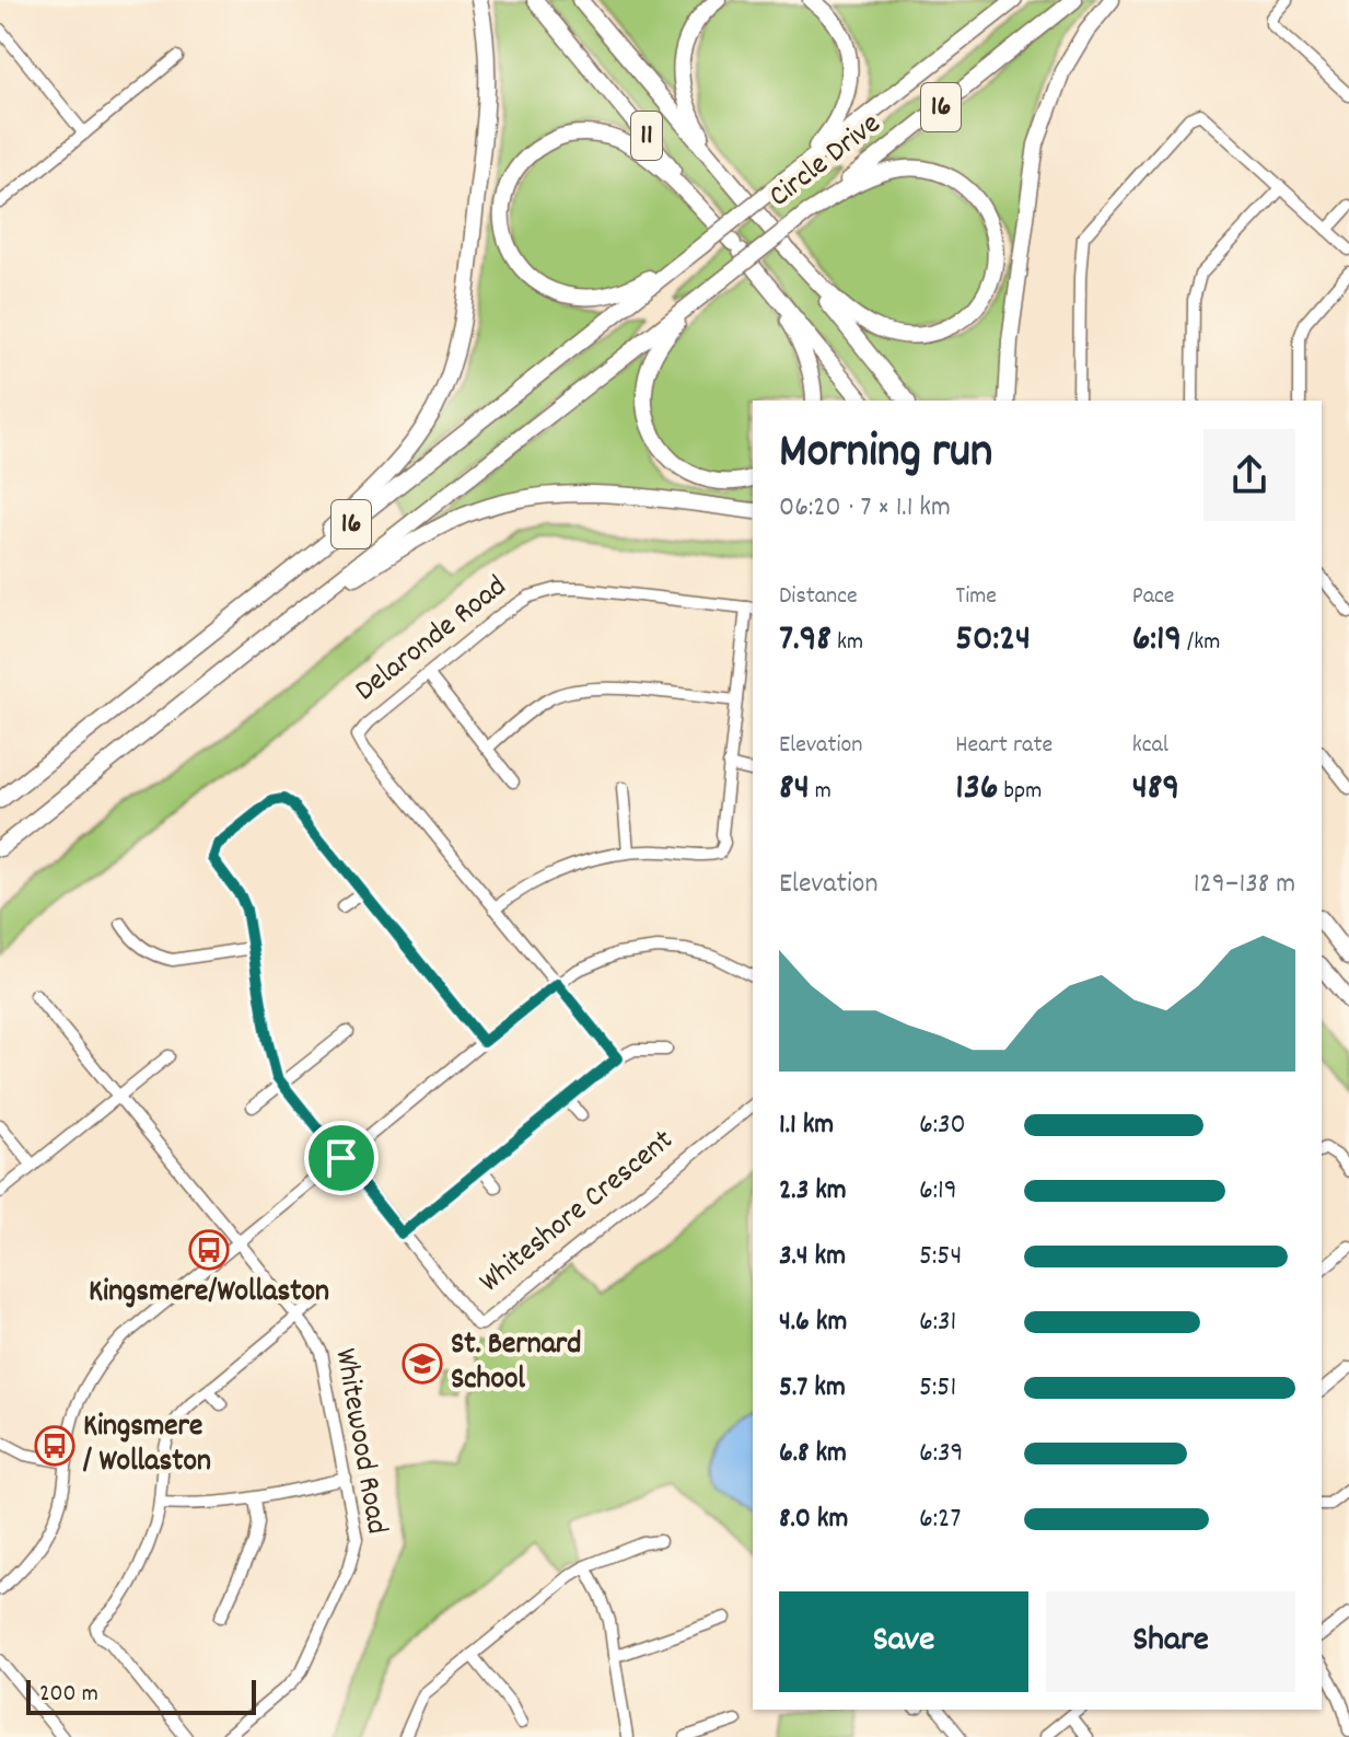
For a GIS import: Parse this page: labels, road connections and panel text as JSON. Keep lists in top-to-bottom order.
{
  "streets": {
    "highway": ["16", "11", "Circle Drive"],
    "street": ["Delaronde Road", "Whiteshore Crescent", "Whitewood Road"]
  },
  "crossings": [
    ["16", "Circle Drive"],
    ["11", "Circle Drive"]
  ],
  "places": {
    "bus stop": ["Kingsmere/Wollaston", "Kingsmere / Wollaston"],
    "school or university": ["St. Bernard School"]
  },
  "scale_bar": "200 m",
  "page": {
    "heading": ["Morning run", "06:20 · 7 × 1.1 km"],
    "stats": [
      ["Distance", "7.98 km"],
      ["Time", "50:24"],
      ["Pace", "6:19 /km"],
      ["Elevation", "84 m"],
      ["Heart rate", "136 bpm"],
      ["kcal", "489"]
    ],
    "chart": ["Elevation", "129–138 m"],
    "list": [
      {
        "name": "1.1 km",
        "note": "6:30"
      },
      {
        "name": "2.3 km",
        "note": "6:19"
      },
      {
        "name": "3.4 km",
        "note": "5:54"
      },
      {
        "name": "4.6 km",
        "note": "6:31"
      },
      {
        "name": "5.7 km",
        "note": "5:51"
      },
      {
        "name": "6.8 km",
        "note": "6:39"
      },
      {
        "name": "8.0 km",
        "note": "6:27"
      }
    ],
    "buttons": ["Save", "Share"],
    "scale": "200 m"
  }
}
